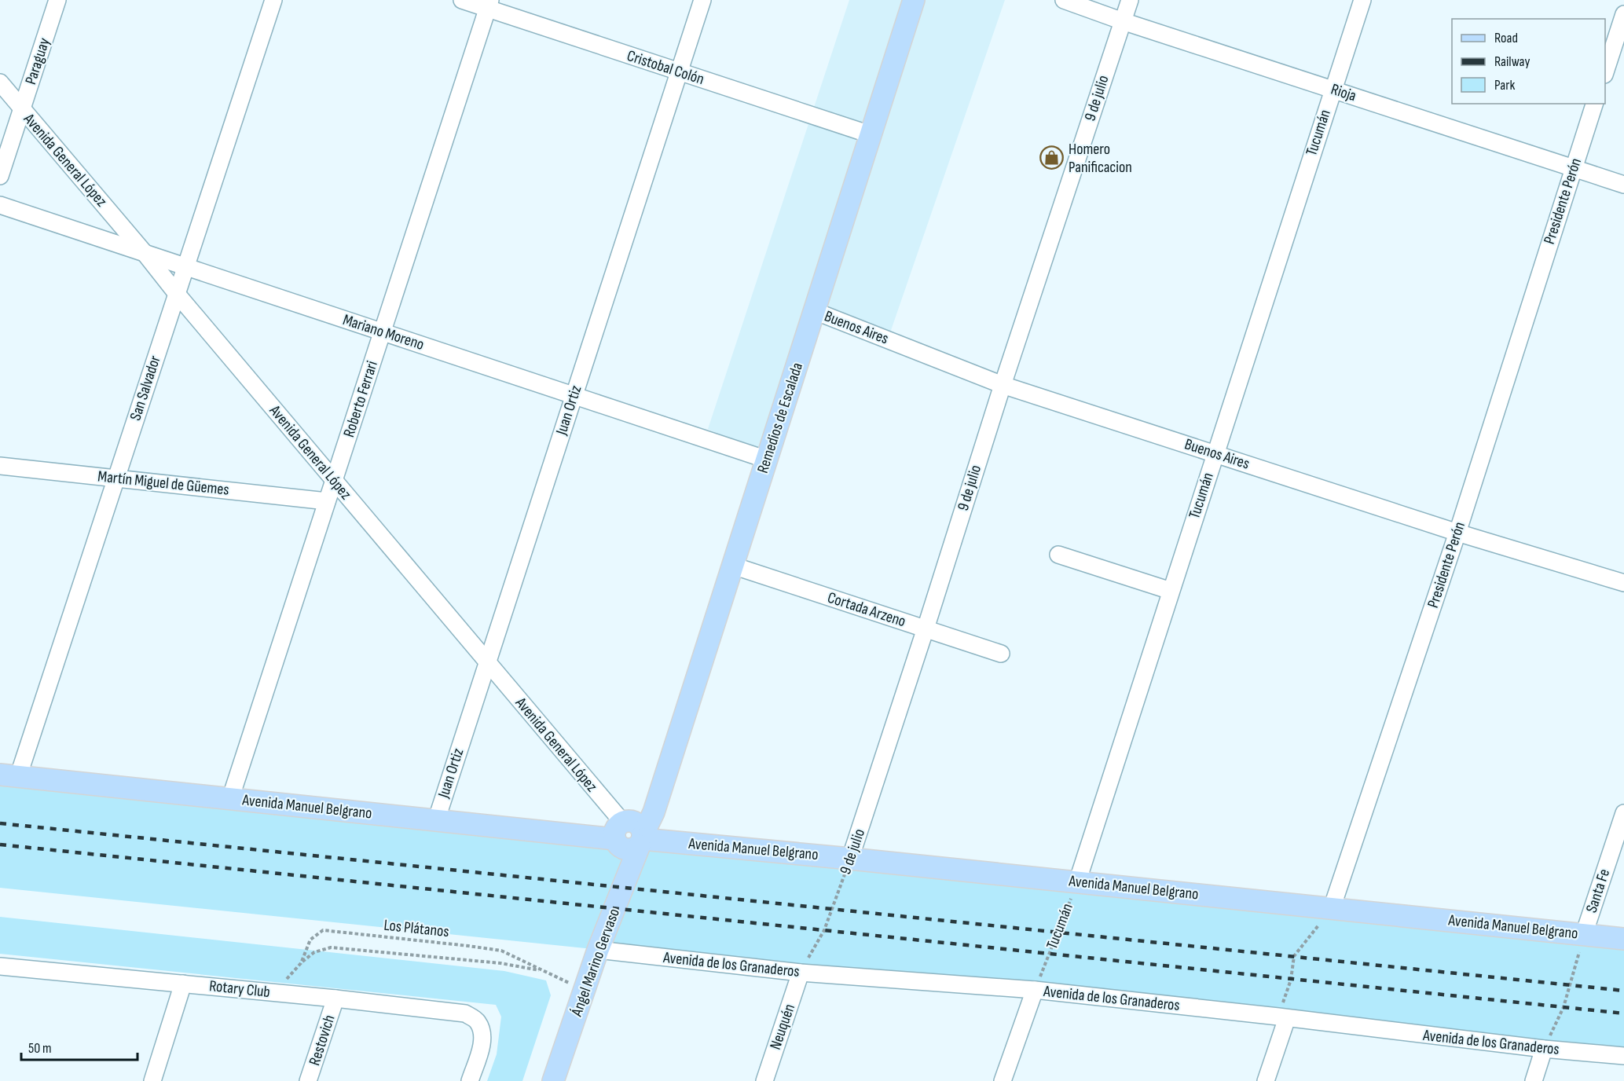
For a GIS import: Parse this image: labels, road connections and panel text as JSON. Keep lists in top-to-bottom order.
{
  "streets": {
    "main road": ["Remedios de Escalada", "Avenida Manuel Belgrano", "Ángel Marino Gervaso"],
    "street": [
      "Paraguay",
      "Cristobal Colón",
      "Rioja",
      "9 de julio",
      "Tucumán",
      "Avenida General López",
      "Presidente Perón",
      "Buenos Aires",
      "Mariano Moreno",
      "San Salvador",
      "Roberto Ferrari",
      "Juan Ortiz",
      "Martín Miguel de Güemes",
      "Cortada Arzeno",
      "Santa Fe",
      "Avenida de los Granaderos",
      "Rotary Club",
      "Neuquén",
      "Restovich"
    ],
    "path": ["Los Plátanos"]
  },
  "crossings": [
    ["Paraguay", "Avenida General López"],
    ["Cristobal Colón", "Roberto Ferrari"],
    ["Cristobal Colón", "Juan Ortiz"],
    ["Cristobal Colón", "Remedios de Escalada"],
    ["Rioja", "9 de julio"],
    ["Rioja", "Tucumán"],
    ["Rioja", "Presidente Perón"],
    ["9 de julio", "Buenos Aires"],
    ["9 de julio", "Cortada Arzeno"],
    ["9 de julio", "Avenida Manuel Belgrano"],
    ["9 de julio", "Avenida de los Granaderos"],
    ["9 de julio", "Neuquén"],
    ["Tucumán", "Buenos Aires"],
    ["Tucumán", "Avenida Manuel Belgrano"],
    ["Tucumán", "Avenida de los Granaderos"],
    ["Avenida General López", "Mariano Moreno"],
    ["Avenida General López", "San Salvador"],
    ["Avenida General López", "Roberto Ferrari"],
    ["Avenida General López", "Juan Ortiz"],
    ["Avenida General López", "Avenida Manuel Belgrano"],
    ["Presidente Perón", "Buenos Aires"],
    ["Presidente Perón", "Avenida Manuel Belgrano"],
    ["Buenos Aires", "Remedios de Escalada"],
    ["Mariano Moreno", "San Salvador"],
    ["Mariano Moreno", "Roberto Ferrari"],
    ["Mariano Moreno", "Juan Ortiz"],
    ["Mariano Moreno", "Remedios de Escalada"],
    ["San Salvador", "Martín Miguel de Güemes"],
    ["San Salvador", "Avenida Manuel Belgrano"],
    ["Roberto Ferrari", "Martín Miguel de Güemes"],
    ["Roberto Ferrari", "Avenida Manuel Belgrano"],
    ["Juan Ortiz", "Avenida Manuel Belgrano"],
    ["Remedios de Escalada", "Cortada Arzeno"],
    ["Remedios de Escalada", "Avenida Manuel Belgrano"],
    ["Remedios de Escalada", "Ángel Marino Gervaso"],
    ["Avenida Manuel Belgrano", "Santa Fe"],
    ["Avenida Manuel Belgrano", "Ángel Marino Gervaso"],
    ["Los Plátanos", "Ángel Marino Gervaso"],
    ["Los Plátanos", "Rotary Club"],
    ["Ángel Marino Gervaso", "Avenida de los Granaderos"],
    ["Avenida de los Granaderos", "Neuquén"],
    ["Rotary Club", "Restovich"]
  ],
  "places": {
    "shop": ["Homero Panificacion"]
  },
  "legend": ["Road", "Railway", "Park"],
  "scale_bar": "50 m"
}
